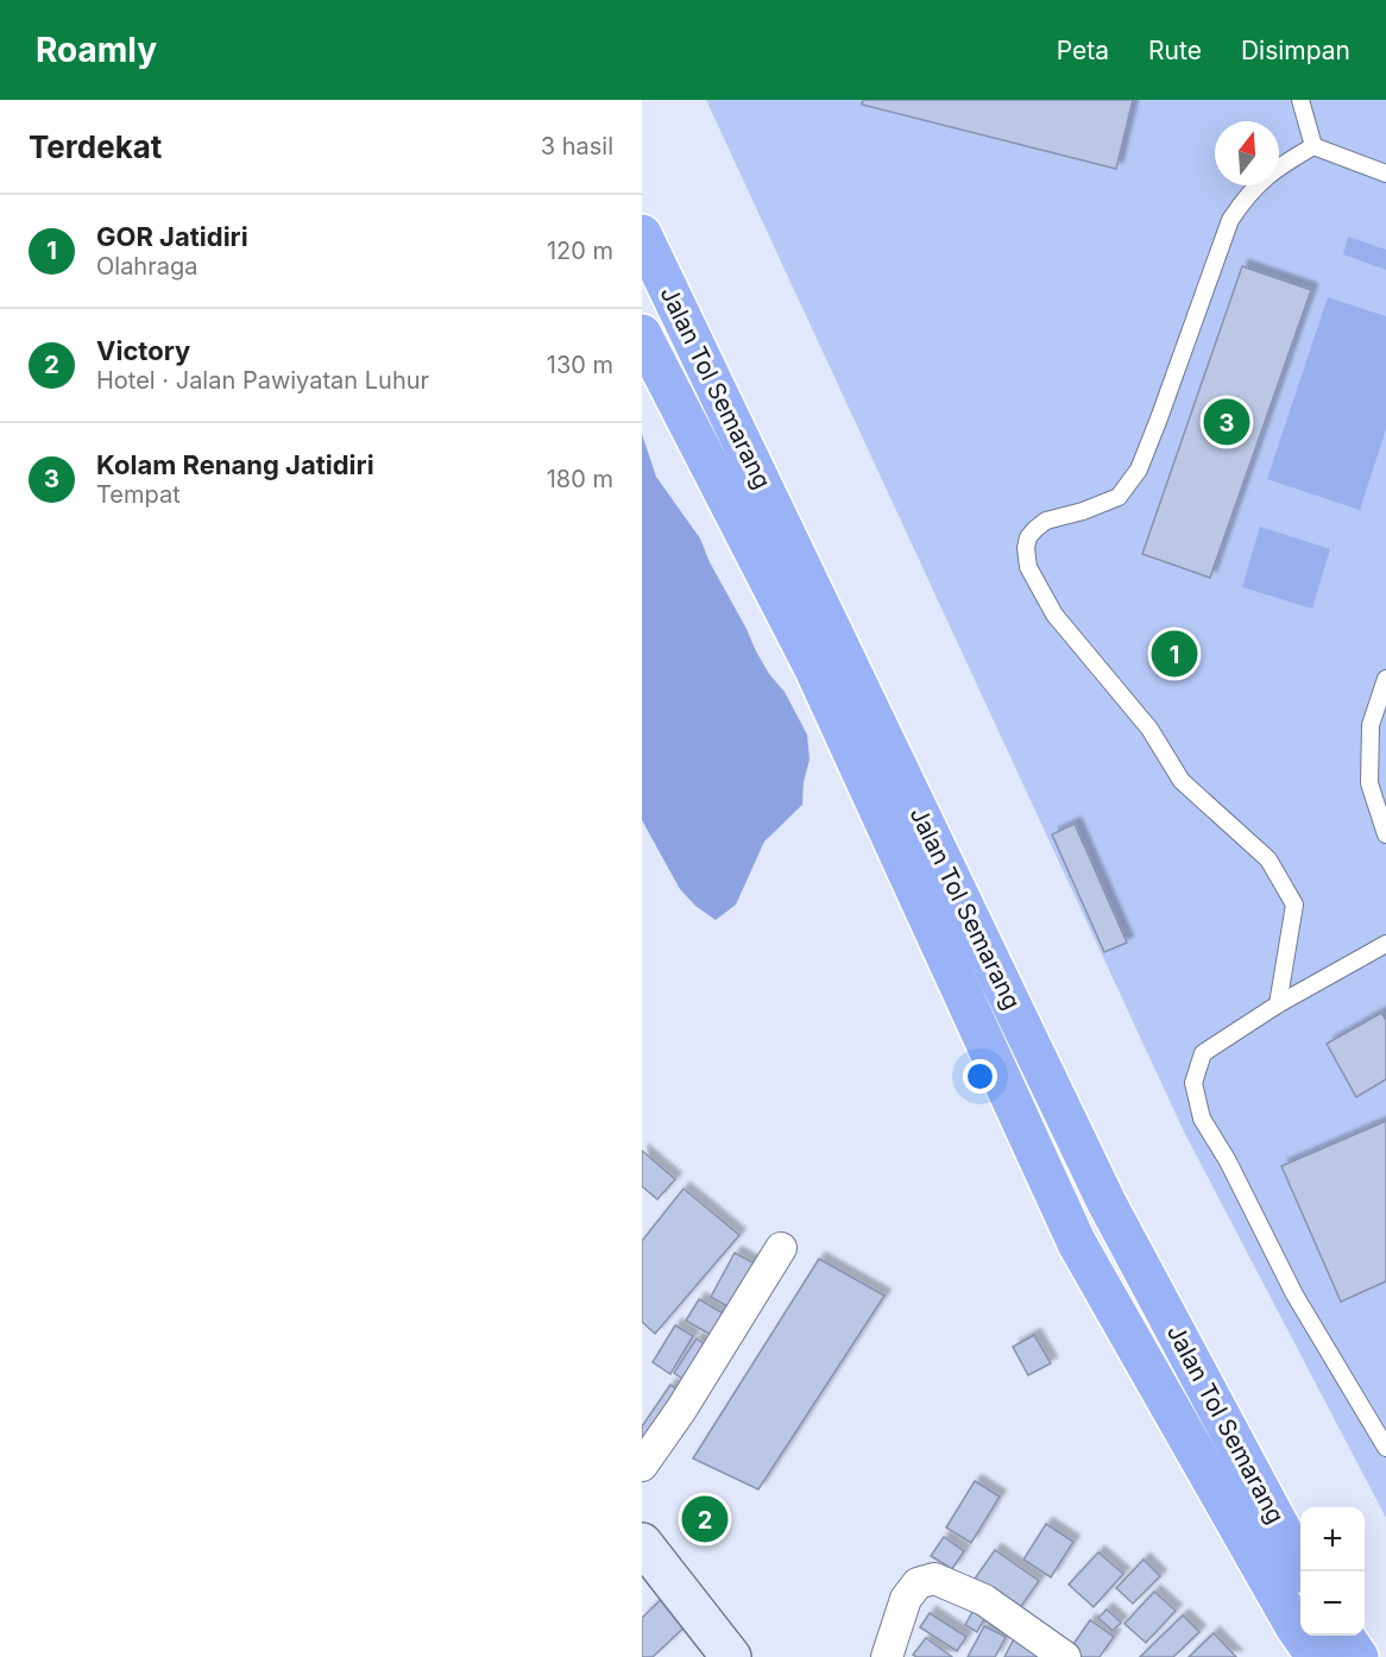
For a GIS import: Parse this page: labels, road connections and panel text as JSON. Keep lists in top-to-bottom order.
{
  "streets": {
    "highway": ["Jalan Tol Semarang"]
  },
  "north": "top",
  "page": {
    "header": "Roamly",
    "nav": ["Peta", "Rute", "Disimpan"],
    "heading": ["Terdekat", "3 hasil"],
    "list": [
      {
        "mark": "1",
        "name": "GOR Jatidiri",
        "note": "Olahraga",
        "value": "120 m"
      },
      {
        "mark": "2",
        "name": "Victory",
        "note": "Hotel · Jalan Pawiyatan Luhur",
        "value": "130 m"
      },
      {
        "mark": "3",
        "name": "Kolam Renang Jatidiri",
        "note": "Tempat",
        "value": "180 m"
      }
    ],
    "pins": ["3", "1", "2"],
    "map_buttons": ["+", "−"]
  }
}
